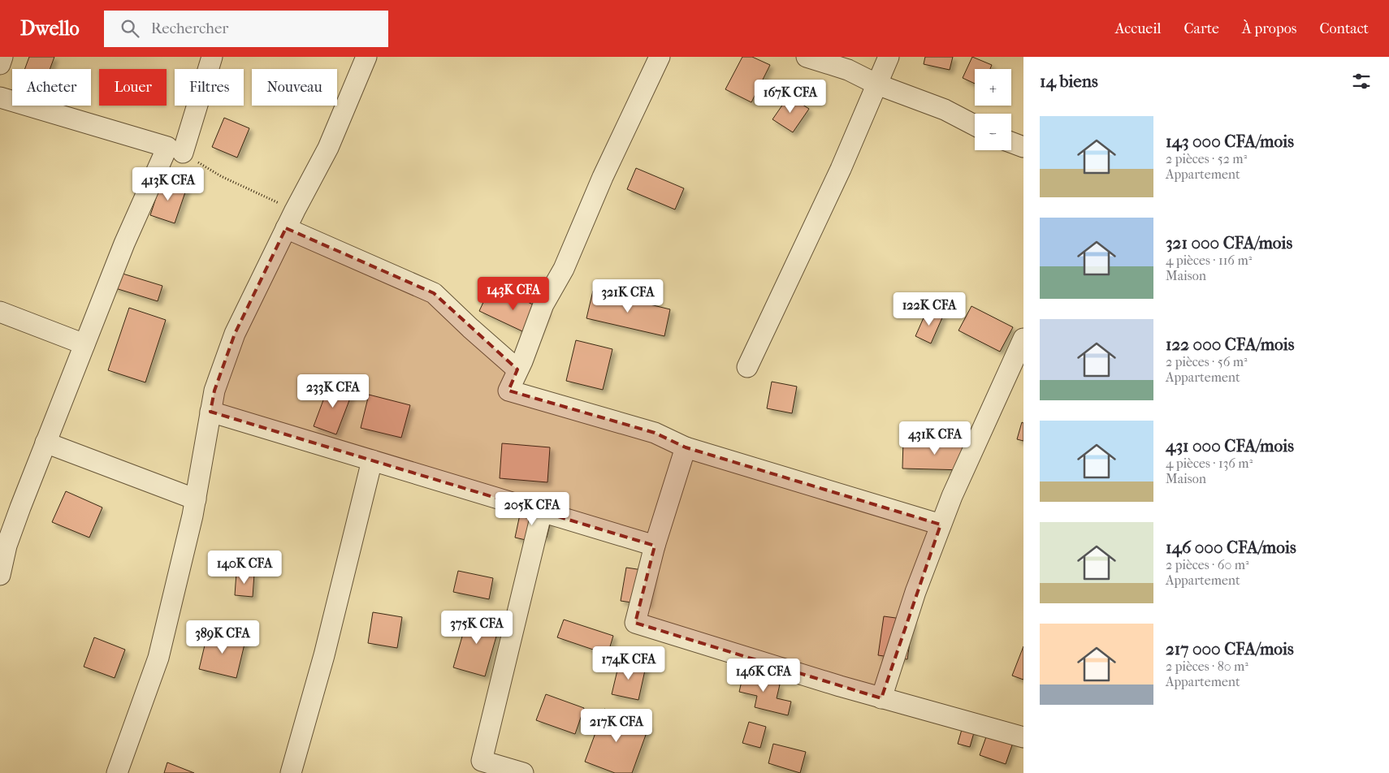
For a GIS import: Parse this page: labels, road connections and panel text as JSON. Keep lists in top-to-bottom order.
{
  "page": {
    "header": "Dwello",
    "search": "Rechercher",
    "nav": [
      "Accueil",
      "Carte",
      "À propos",
      "Contact"
    ],
    "heading": "14 biens",
    "map_buttons": ["+", "−"],
    "chip": [
      "Acheter",
      "Louer",
      "Filtres",
      "Nouveau"
    ],
    "price": [
      "167K CFA",
      "413K CFA",
      "143K CFA",
      "321K CFA",
      "122K CFA",
      "233K CFA",
      "431K CFA",
      "205K CFA",
      "140K CFA",
      "375K CFA",
      "389K CFA",
      "174K CFA",
      "146K CFA",
      "217K CFA"
    ],
    "list": [
      {
        "name": "143 000 CFA/mois",
        "note": "2 pièces · 52 m² · Appartement"
      },
      {
        "name": "321 000 CFA/mois",
        "note": "4 pièces · 116 m² · Maison"
      },
      {
        "name": "122 000 CFA/mois",
        "note": "2 pièces · 56 m² · Appartement"
      },
      {
        "name": "431 000 CFA/mois",
        "note": "4 pièces · 136 m² · Maison"
      },
      {
        "name": "146 000 CFA/mois",
        "note": "2 pièces · 60 m² · Appartement"
      },
      {
        "name": "217 000 CFA/mois",
        "note": "2 pièces · 80 m² · Appartement"
      }
    ]
  }
}
